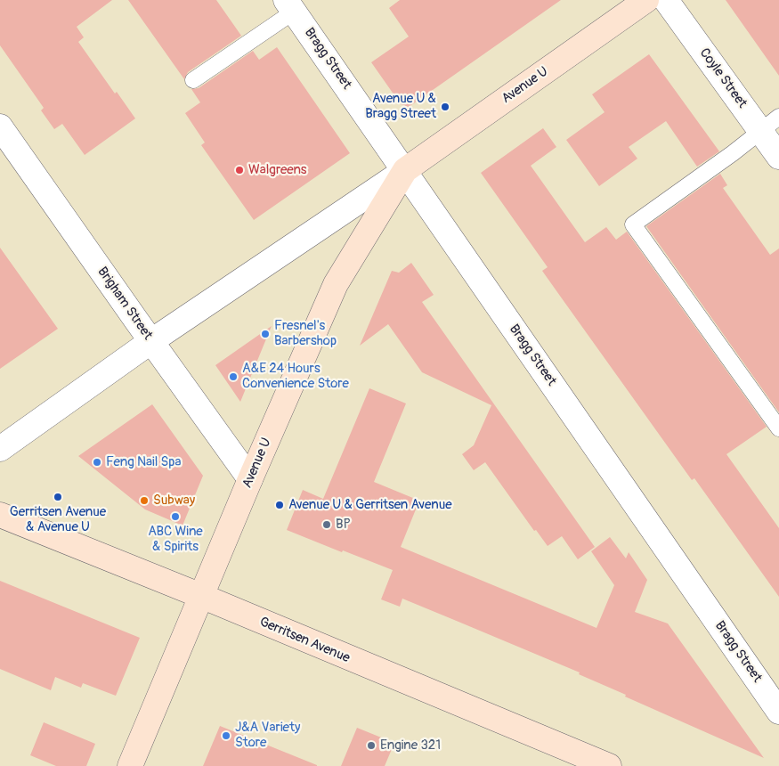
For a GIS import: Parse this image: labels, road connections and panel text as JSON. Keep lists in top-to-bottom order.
{
  "streets": {
    "main road": ["Avenue U", "Gerritsen Avenue"],
    "street": ["Bragg Street", "Coyle Street", "Brigham Street"]
  },
  "crossings": [
    ["Bragg Street", "Avenue U"],
    ["Avenue U", "Brigham Street"],
    ["Avenue U", "Gerritsen Avenue"]
  ],
  "places": [
    "Avenue U & Bragg Street",
    "Walgreens",
    "Fresnel's Barbershop",
    "A&E 24 Hours Convenience Store",
    "Feng Nail Spa",
    "Gerritsen Avenue & Avenue U",
    "Subway",
    "Avenue U & Gerritsen Avenue",
    "ABC Wine & Spirits",
    "BP",
    "J&A Variety Store",
    "Engine 321"
  ]
}
